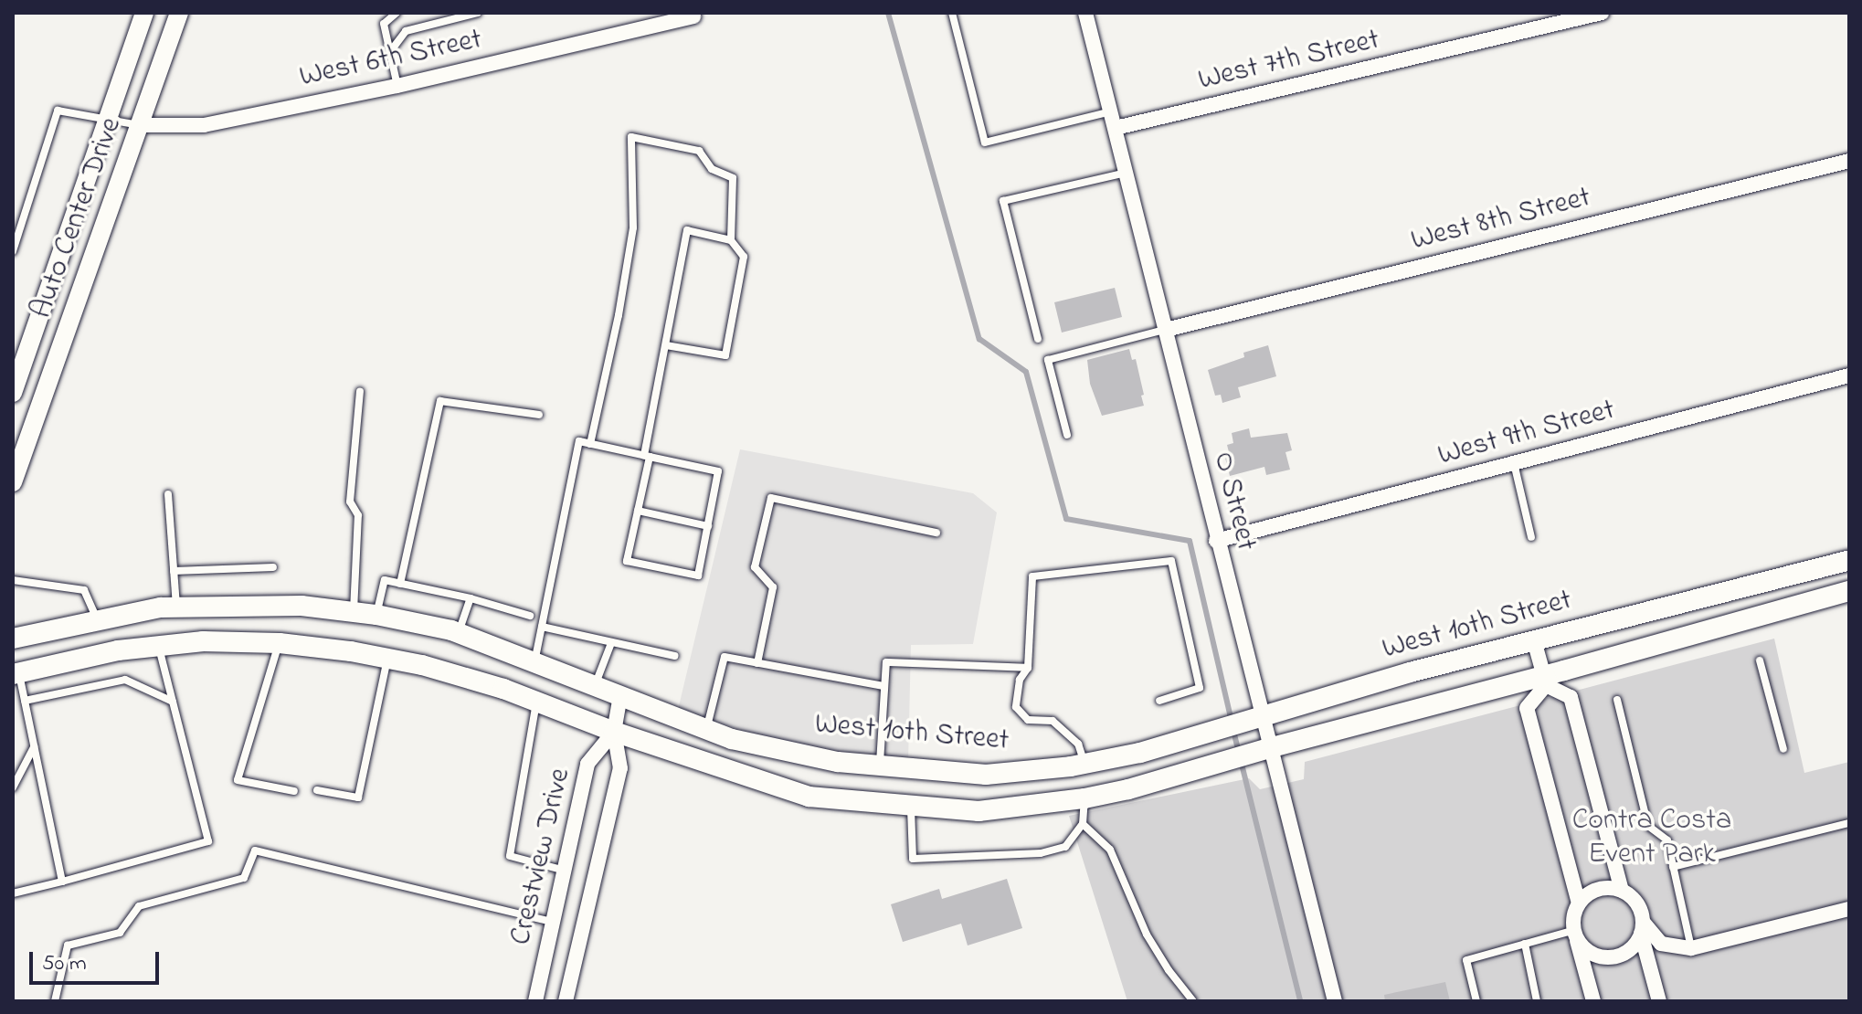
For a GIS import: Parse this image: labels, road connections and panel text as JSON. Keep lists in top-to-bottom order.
{
  "streets": {
    "main road": ["West 10th Street"],
    "street": [
      "West 6th Street",
      "West 7th Street",
      "Auto Center Drive",
      "West 8th Street",
      "West 9th Street",
      "O Street",
      "Crestview Drive"
    ]
  },
  "crossings": [
    ["West 6th Street", "Auto Center Drive"],
    ["West 7th Street", "O Street"],
    ["West 8th Street", "O Street"],
    ["West 9th Street", "O Street"],
    ["O Street", "West 10th Street"],
    ["West 10th Street", "Crestview Drive"]
  ],
  "parks": ["Contra Costa Event Park"],
  "scale_bar": "50 m"
}
